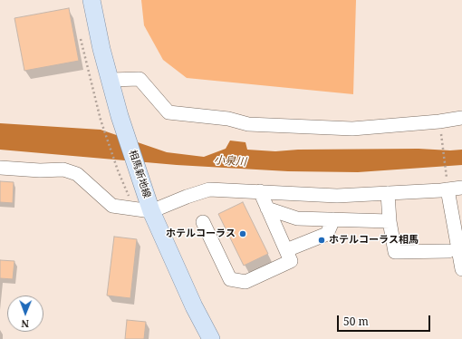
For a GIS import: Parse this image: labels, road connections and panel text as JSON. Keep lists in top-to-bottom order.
{
  "streets": {
    "main road": ["相馬新地線"]
  },
  "water": ["小泉川"],
  "places": ["ホテルコーラス", "ホテルコーラス相馬"],
  "scale_bar": "50 m",
  "north": "bottom"
}
